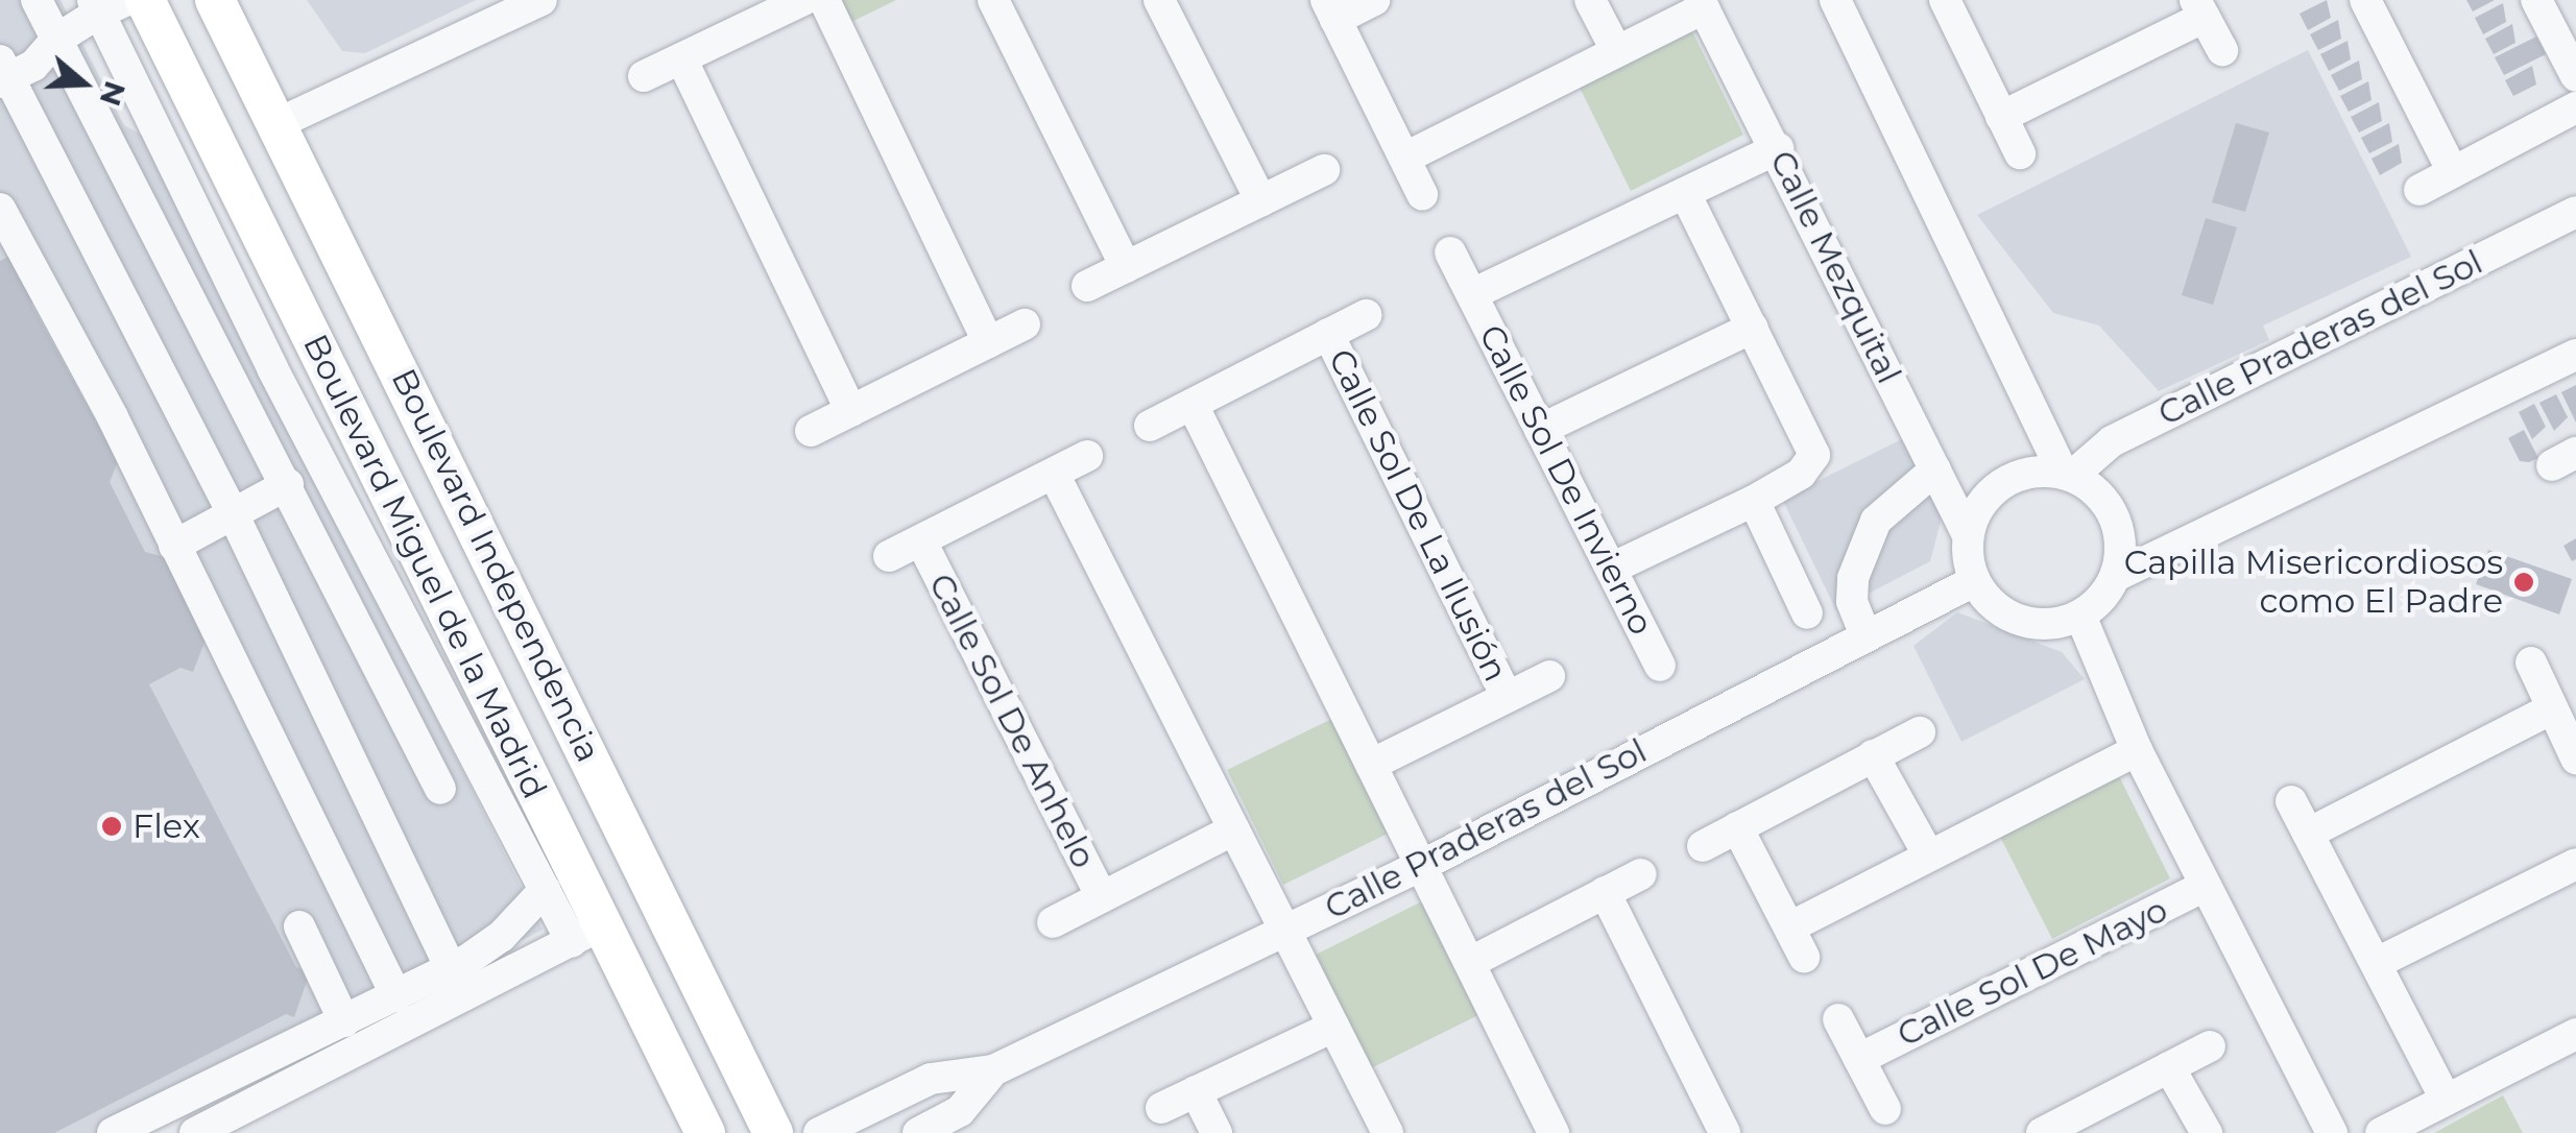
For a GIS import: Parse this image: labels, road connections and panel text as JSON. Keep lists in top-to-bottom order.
{
  "streets": {
    "main road": ["Boulevard Independencia", "Boulevard Miguel de la Madrid"],
    "street": [
      "Calle Mezquital",
      "Calle Praderas del Sol",
      "Calle Sol De Invierno",
      "Calle Sol De La Ilusión",
      "Calle Sol De Anhelo",
      "Calle Sol De Mayo"
    ]
  },
  "crossings": [
    ["Calle Mezquital", "Calle Praderas del Sol"],
    ["Calle Mezquital", "Calle Sol De Invierno"]
  ],
  "places": ["Capilla Misericordiosos como El Padre", "Flex"],
  "north": "right"
}
